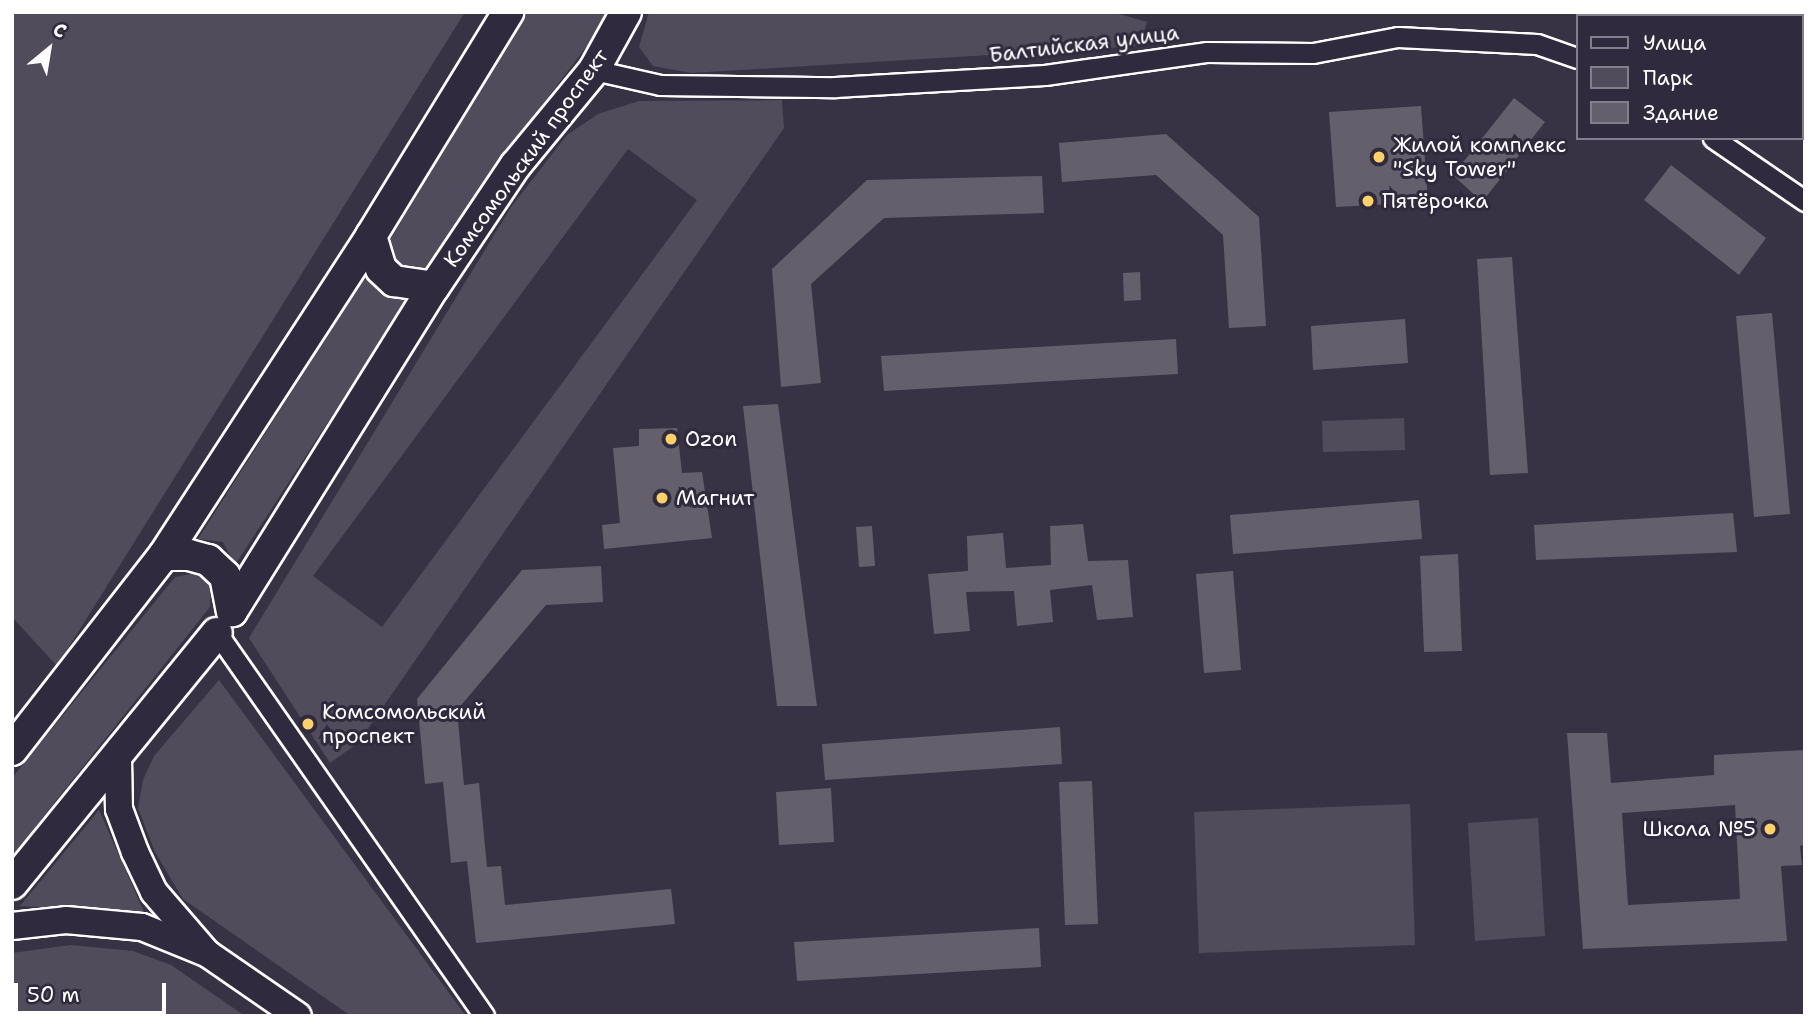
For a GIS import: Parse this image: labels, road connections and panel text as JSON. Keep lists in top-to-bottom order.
{
  "streets": {
    "main road": ["Комсомольский проспект"],
    "street": ["Балтийская улица"]
  },
  "crossings": [
    ["Балтийская улица", "Комсомольский проспект"]
  ],
  "places": [
    "Жилой комплекс \"Sky Tower\"",
    "Пятёрочка",
    "Ozon",
    "Магнит",
    "Комсомольский проспект",
    "Школа №5"
  ],
  "legend": ["Улица", "Парк", "Здание"],
  "scale_bar": "50 m",
  "north": "top right"
}
